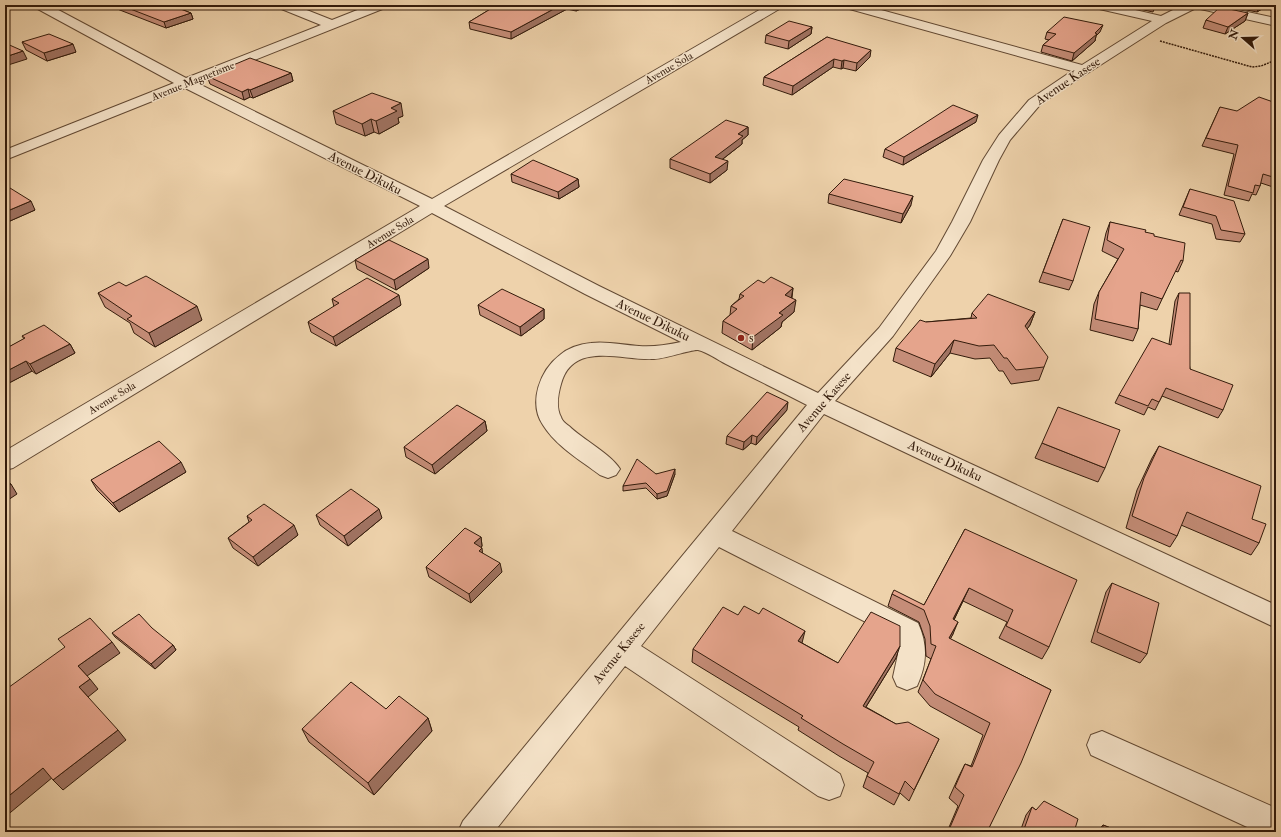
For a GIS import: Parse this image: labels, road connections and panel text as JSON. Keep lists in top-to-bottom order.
{
  "streets": {
    "street": [
      "Avenue Sola",
      "Avenue Magnetisme",
      "Avenue Kasese",
      "Avenue Dikuku"
    ]
  },
  "crossings": [
    ["Avenue Sola", "Avenue Dikuku"],
    ["Avenue Magnetisme", "Avenue Dikuku"],
    ["Avenue Kasese", "Avenue Dikuku"]
  ],
  "places": ["s"],
  "north": "left"
}
